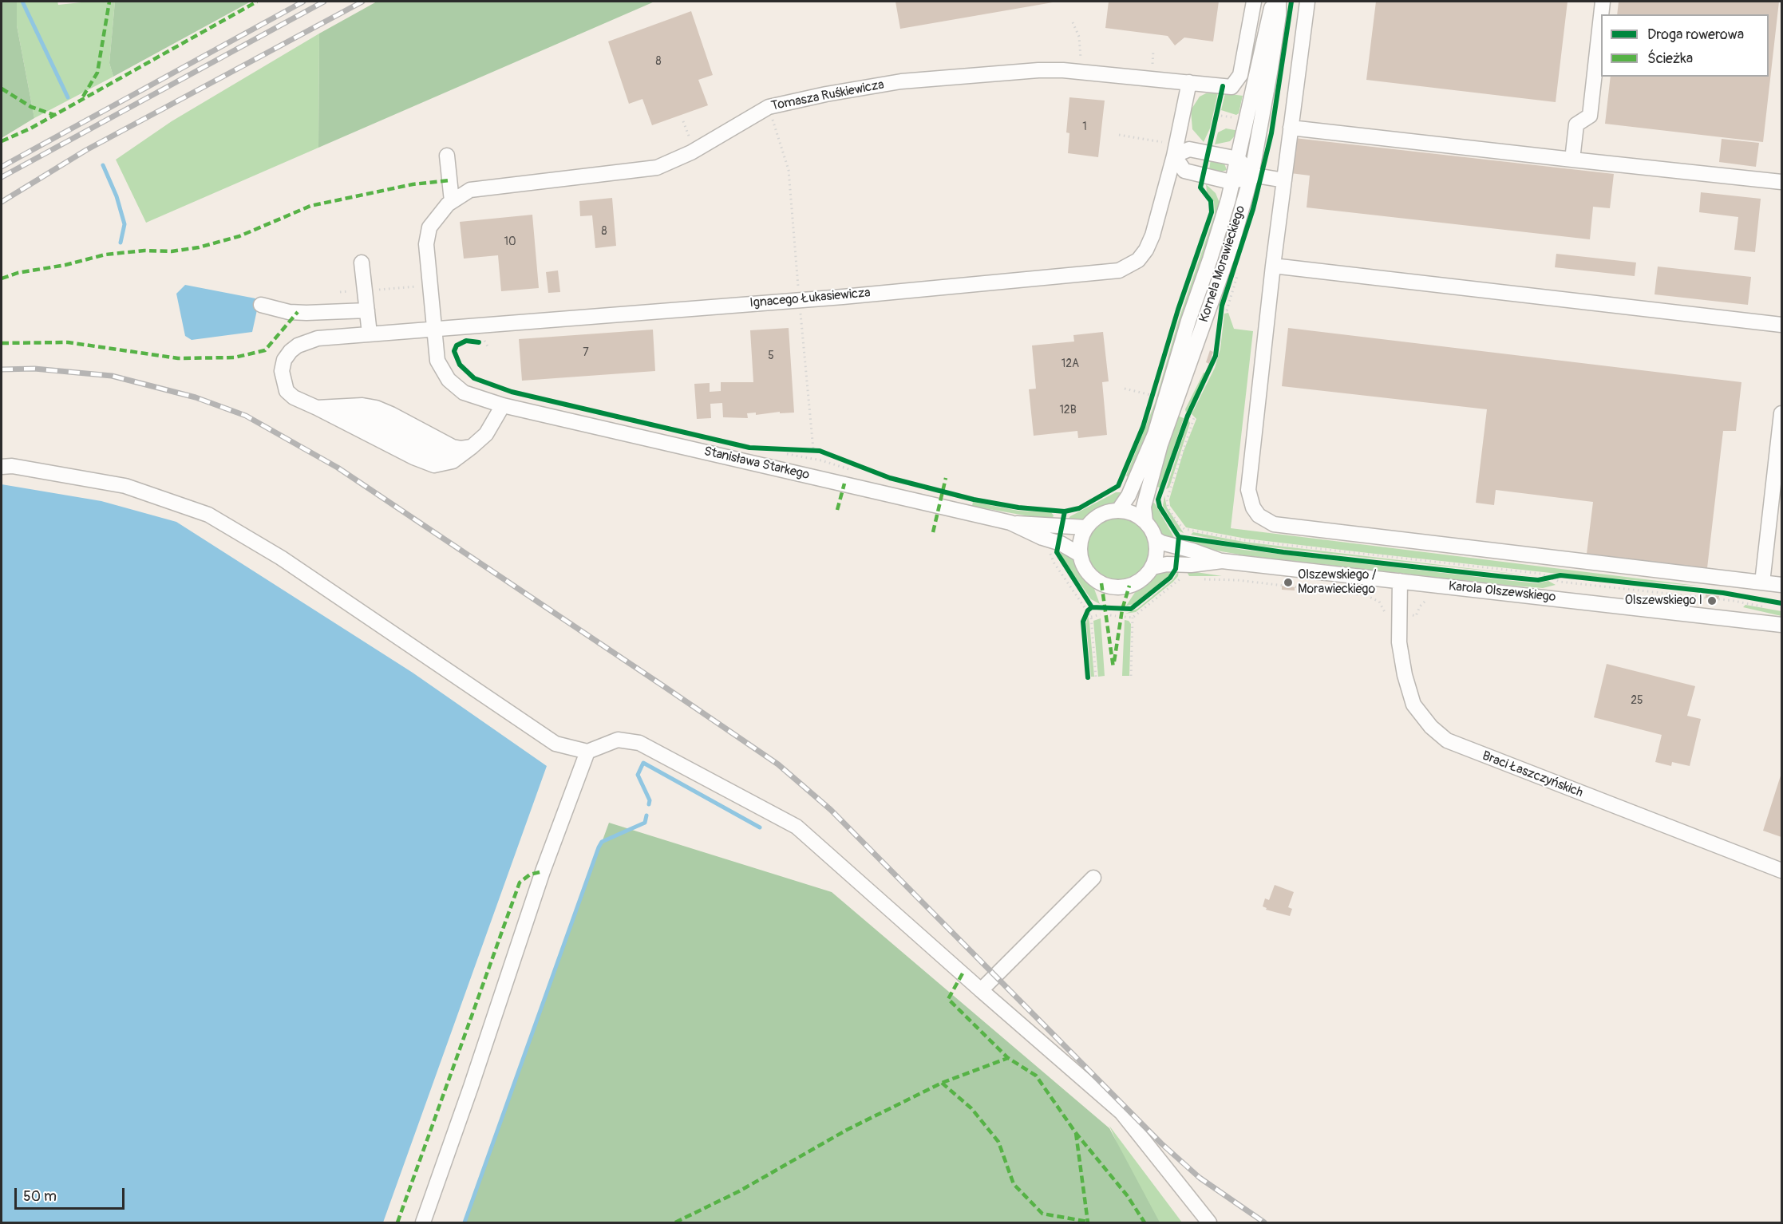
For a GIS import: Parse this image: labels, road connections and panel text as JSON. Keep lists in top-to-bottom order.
{
  "streets": {
    "street": [
      "Tomasza Ruśkiewicza",
      "Kornela Morawieckiego",
      "Ignacego Łukasiewicza",
      "Stanisława Starkego",
      "Karola Olszewskiego",
      "Braci Łaszczyńskich"
    ]
  },
  "crossings": [
    ["Tomasza Ruśkiewicza", "Ignacego Łukasiewicza"],
    ["Tomasza Ruśkiewicza", "Stanisława Starkego"],
    ["Kornela Morawieckiego", "Karola Olszewskiego"],
    ["Ignacego Łukasiewicza", "Stanisława Starkego"],
    ["Karola Olszewskiego", "Braci Łaszczyńskich"]
  ],
  "places": ["Olszewskiego / Morawieckiego", "Olszewskiego I"],
  "house_numbers": [
    "8",
    "1",
    "8",
    "10",
    "7",
    "5",
    "12A",
    "12B",
    "25"
  ],
  "legend": ["Droga rowerowa", "Ścieżka"],
  "scale_bar": "50 m"
}
